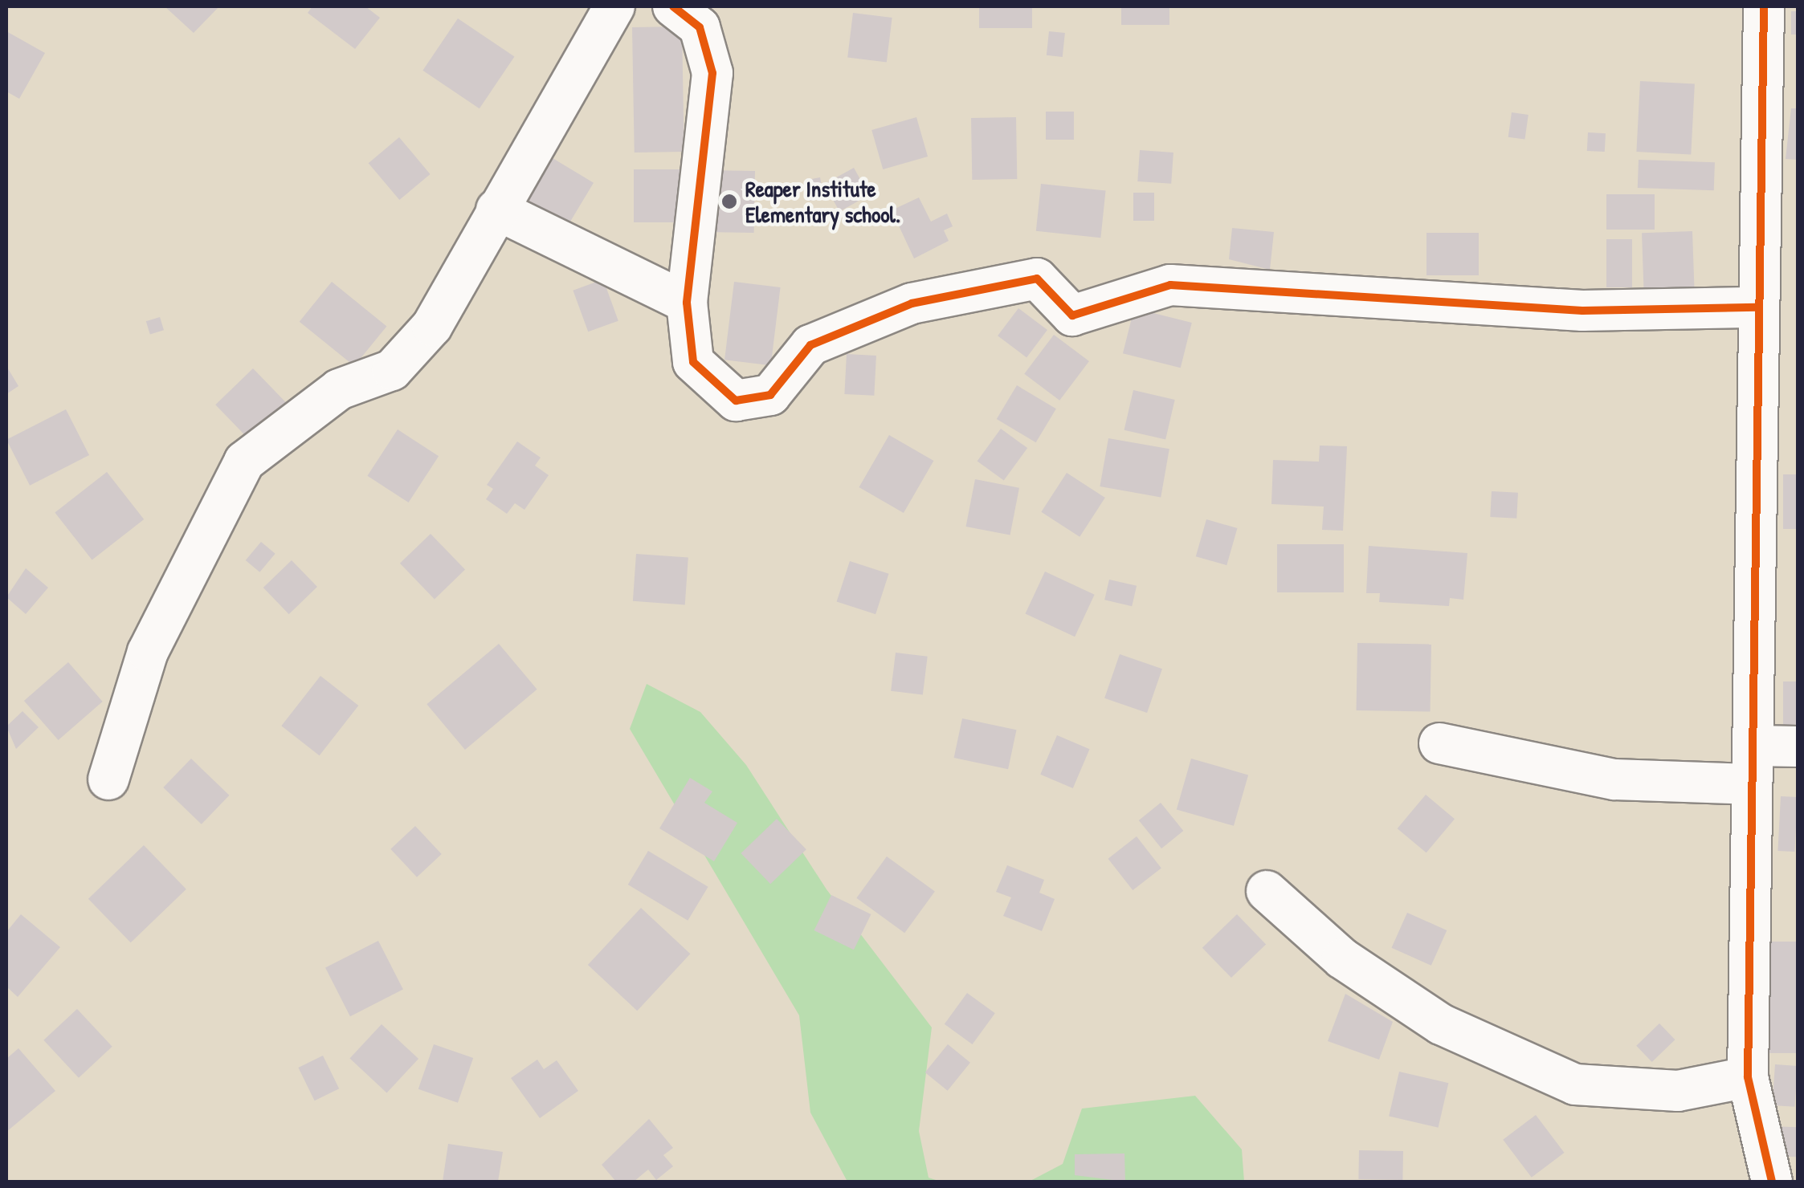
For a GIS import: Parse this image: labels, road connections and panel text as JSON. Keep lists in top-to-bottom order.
{
  "places": ["Reaper Institute Elementary school."]
}
